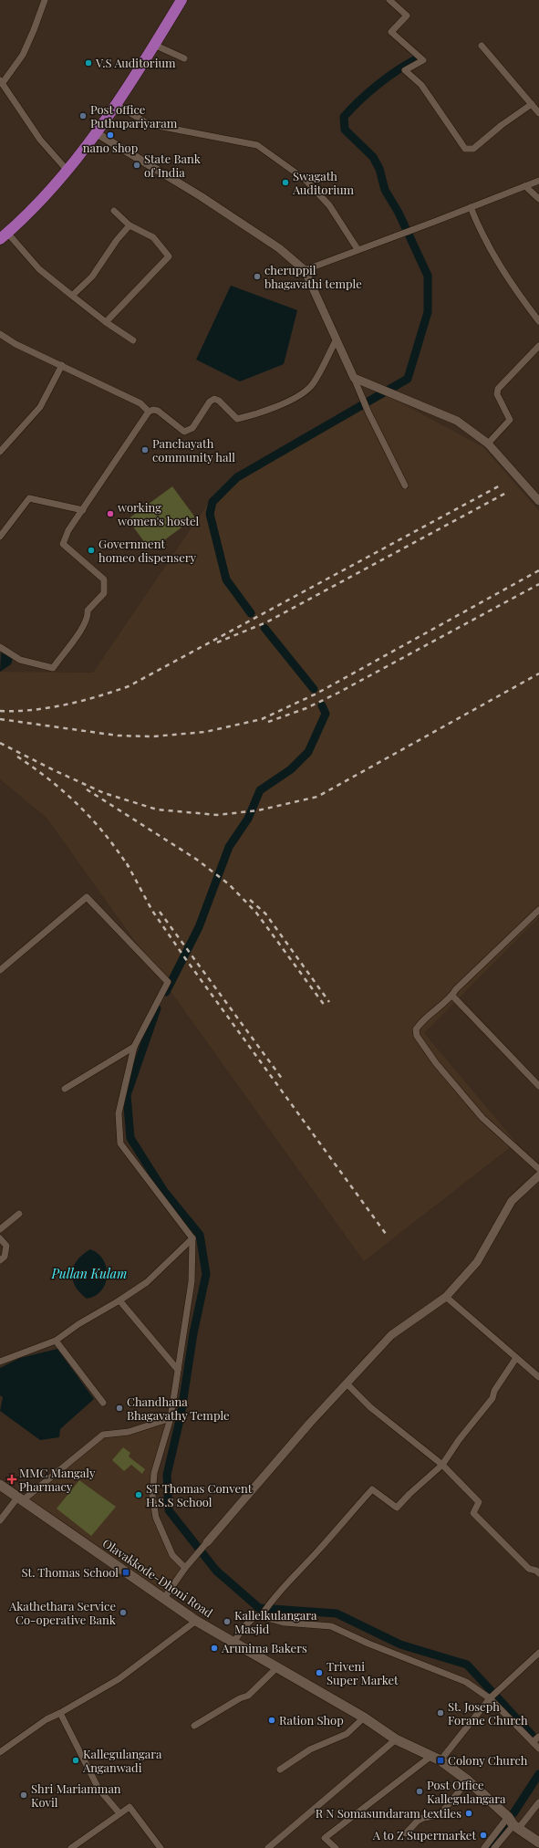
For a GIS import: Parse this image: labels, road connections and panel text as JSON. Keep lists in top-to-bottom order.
{
  "streets": {
    "main road": ["Olavakkode-Dhoni Road"]
  },
  "water": ["Pullan Kulam"],
  "places": {
    "other": [
      "V.S Auditorium",
      "Post office Puthupariyaram",
      "nano shop",
      "State Bank of India",
      "Swagath Auditorium",
      "cheruppil bhagavathi temple",
      "Panchayath community hall",
      "working women's hostel",
      "Government homeo dispensery",
      "Chandhana Bhagavathy Temple",
      "ST Thomas Convent H.S.S School",
      "Akathethara Service Co-operative Bank",
      "Kallelkulangara Masjid",
      "Arunima Bakers",
      "Triveni Super Market",
      "St. Joseph Forane Church",
      "Ration Shop",
      "Kallegulangara Anganwadi",
      "Post Office Kallegulangara",
      "Shri Mariamman Kovil",
      "R N Somasundaram textiles",
      "A to Z Supermarket"
    ],
    "health": ["MMC Mangaly Pharmacy"],
    "transit": ["St. Thomas School", "Colony Church"]
  }
}
